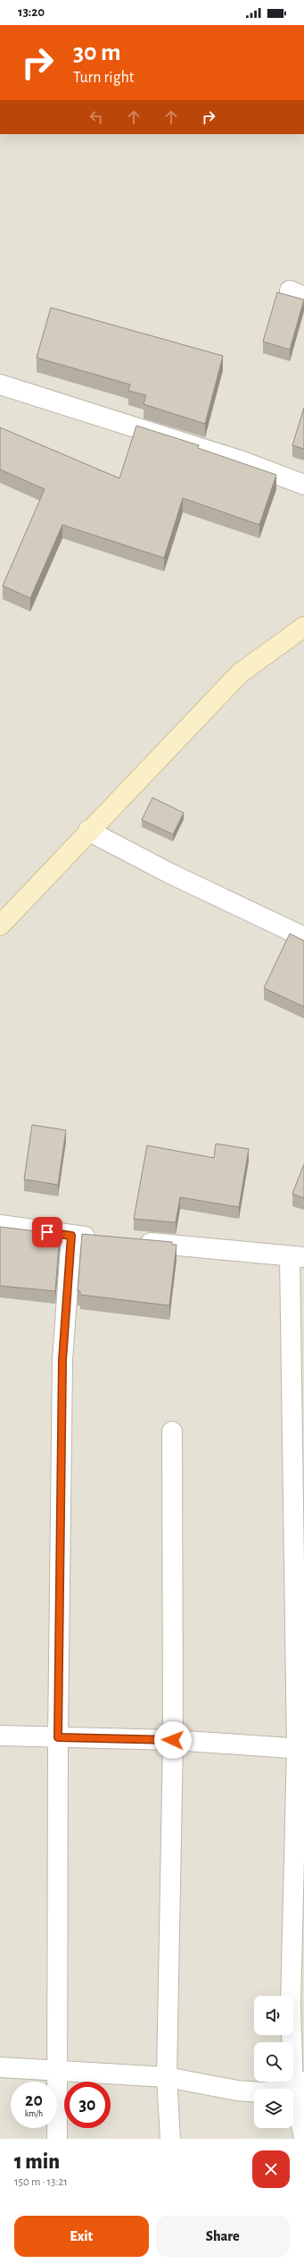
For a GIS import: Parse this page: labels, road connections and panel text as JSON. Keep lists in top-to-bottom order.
{
  "page": {
    "status": "13:20",
    "turn": ["30 m", "Turn right"],
    "speed": "20 km/h",
    "limit": "30",
    "heading": ["1 min", "150 m · 13:21"],
    "buttons": ["Exit", "Share"]
  }
}
